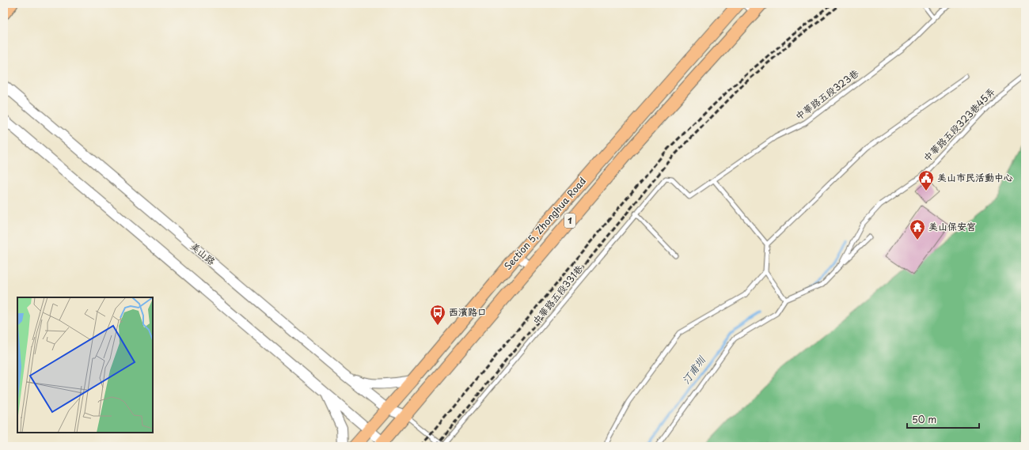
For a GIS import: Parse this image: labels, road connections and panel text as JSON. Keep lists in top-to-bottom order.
{
  "streets": {
    "main road": ["1", "Section 5, Zhonghua Road"],
    "street": ["美山路"],
    "lane": ["中華路五段323巷", "中華路五段323巷45弄", "中華路五段331巷"]
  },
  "crossings": [
    ["中華路五段323巷", "中華路五段331巷"],
    ["Section 5, Zhonghua Road", "美山路"],
    ["Section 5, Zhonghua Road", "中華路五段331巷"],
    ["美山路", "中華路五段331巷"]
  ],
  "water": ["汀甫圳"],
  "places": {
    "public building": ["美山市民活動中心"],
    "temple": ["美山保安宮"],
    "bus stop": ["西濱路口"]
  },
  "scale_bar": "50 m"
}
